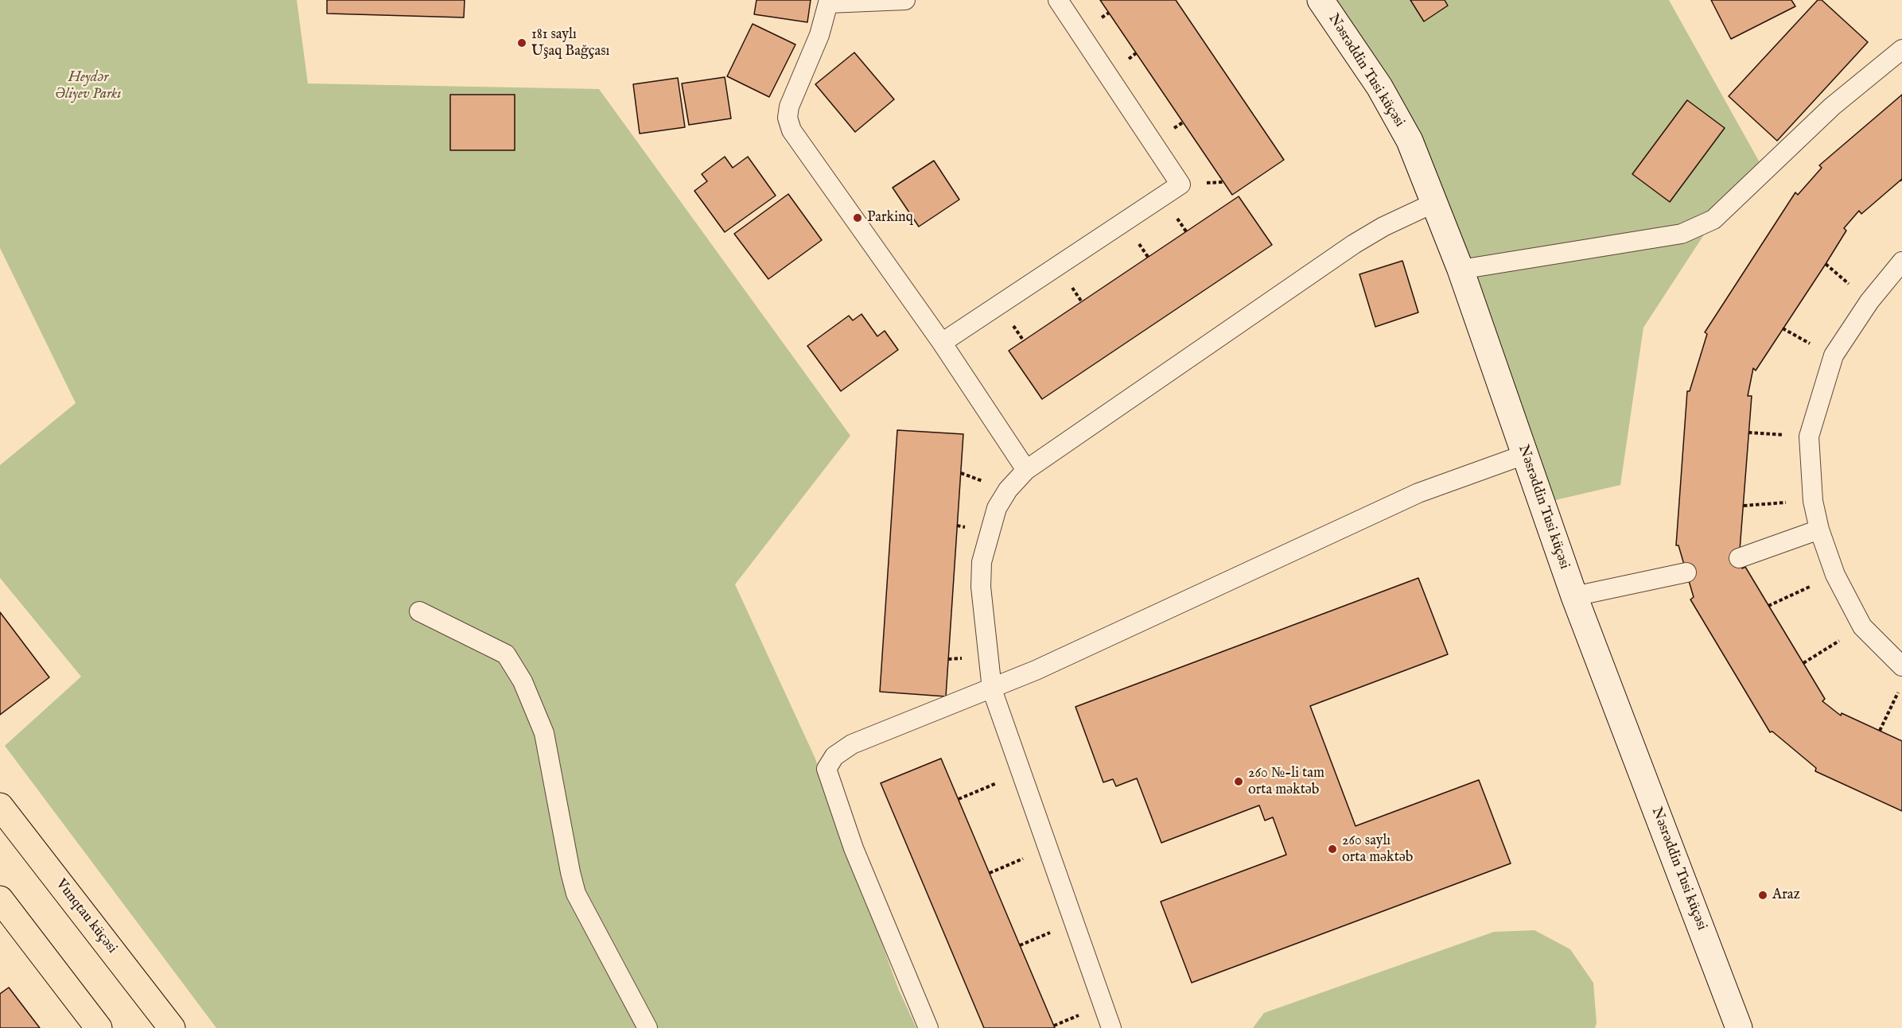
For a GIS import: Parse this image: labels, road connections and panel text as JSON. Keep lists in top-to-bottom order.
{
  "streets": {
    "main road": ["Nəsrəddin Tusi küçəsi", "Vunqtau küçəsi"]
  },
  "parks": ["Heydər Əliyev Parkı"],
  "places": [
    "181 saylı Uşaq Bağçası",
    "Parkinq",
    "260 №-li tam orta məktəb",
    "260 saylı orta məktəb",
    "Araz"
  ]
}
